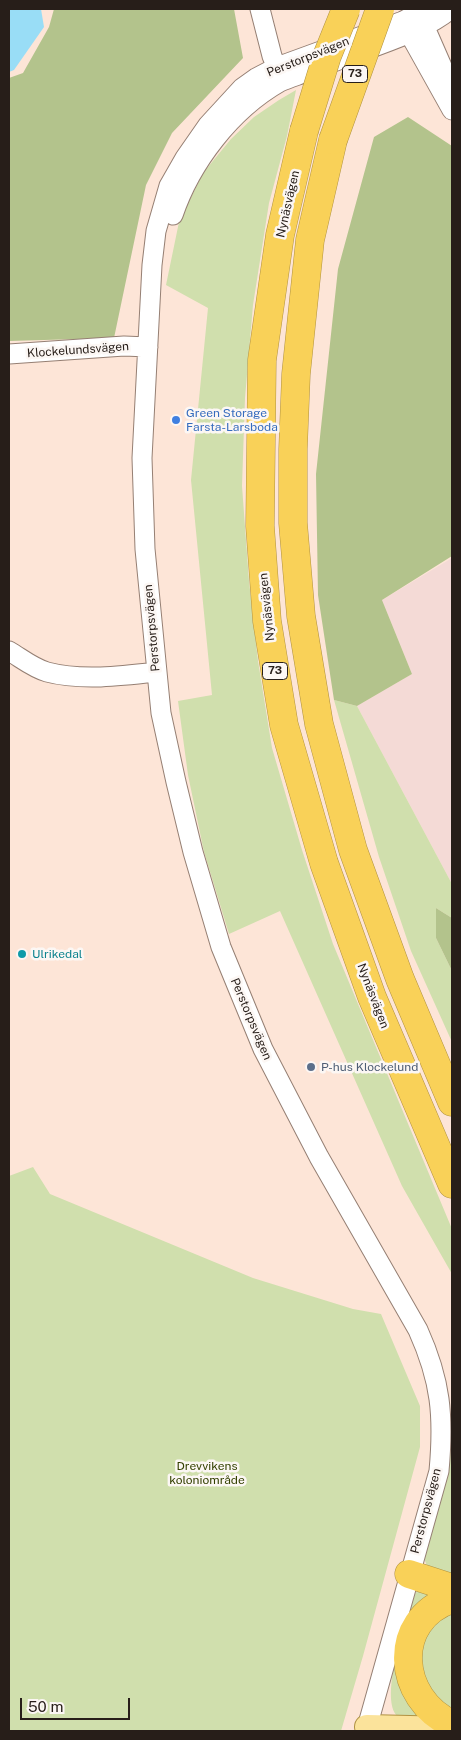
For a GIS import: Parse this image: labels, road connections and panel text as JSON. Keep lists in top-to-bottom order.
{
  "streets": {
    "highway": ["73", "Nynäsvägen"],
    "street": ["Perstorpsvägen", "Klockelundsvägen"]
  },
  "crossings": [
    ["Perstorpsvägen", "73"],
    ["Perstorpsvägen", "Klockelundsvägen"]
  ],
  "parks": ["Drevvikens koloniområde"],
  "places": ["Green Storage Farsta-Larsboda", "Ulrikedal", "P-hus Klockelund"],
  "scale_bar": "50 m"
}
